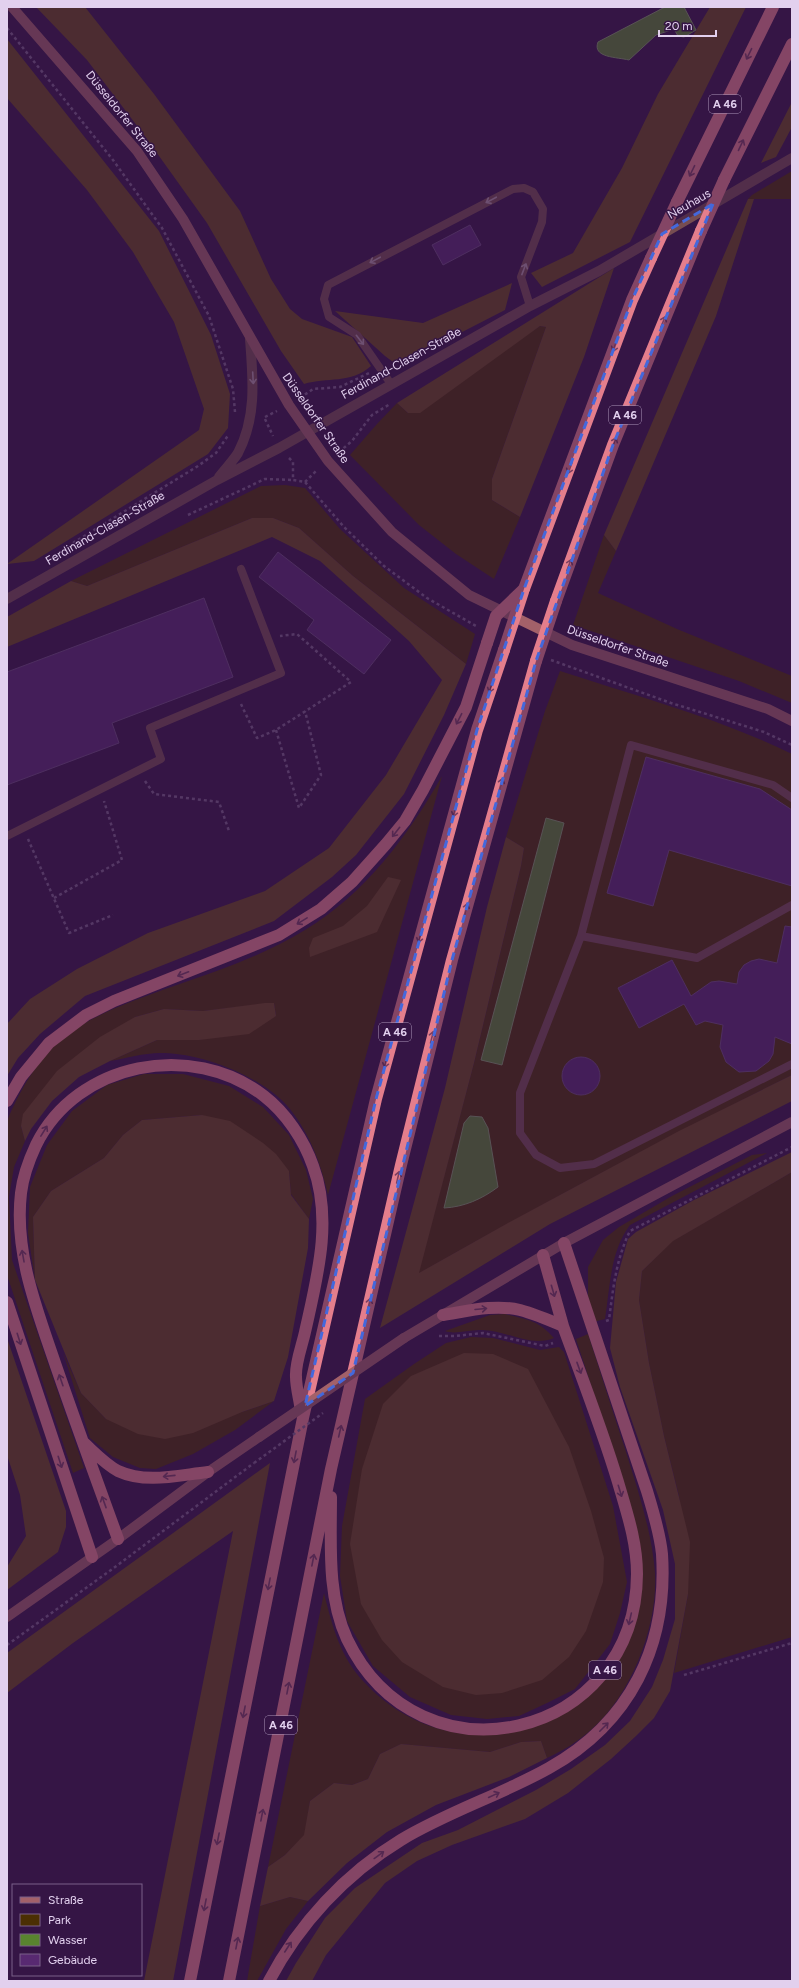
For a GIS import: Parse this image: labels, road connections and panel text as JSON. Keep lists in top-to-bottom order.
{
  "streets": {
    "highway": ["A 46"],
    "main road": ["Düsseldorfer Straße"],
    "street": ["Neuhaus", "Ferdinand-Clasen-Straße"]
  },
  "crossings": [
    ["Düsseldorfer Straße", "Ferdinand-Clasen-Straße"],
    ["Neuhaus", "Ferdinand-Clasen-Straße"]
  ],
  "legend": [
    "Straße",
    "Park",
    "Wasser",
    "Gebäude"
  ],
  "scale_bar": "20 m"
}
